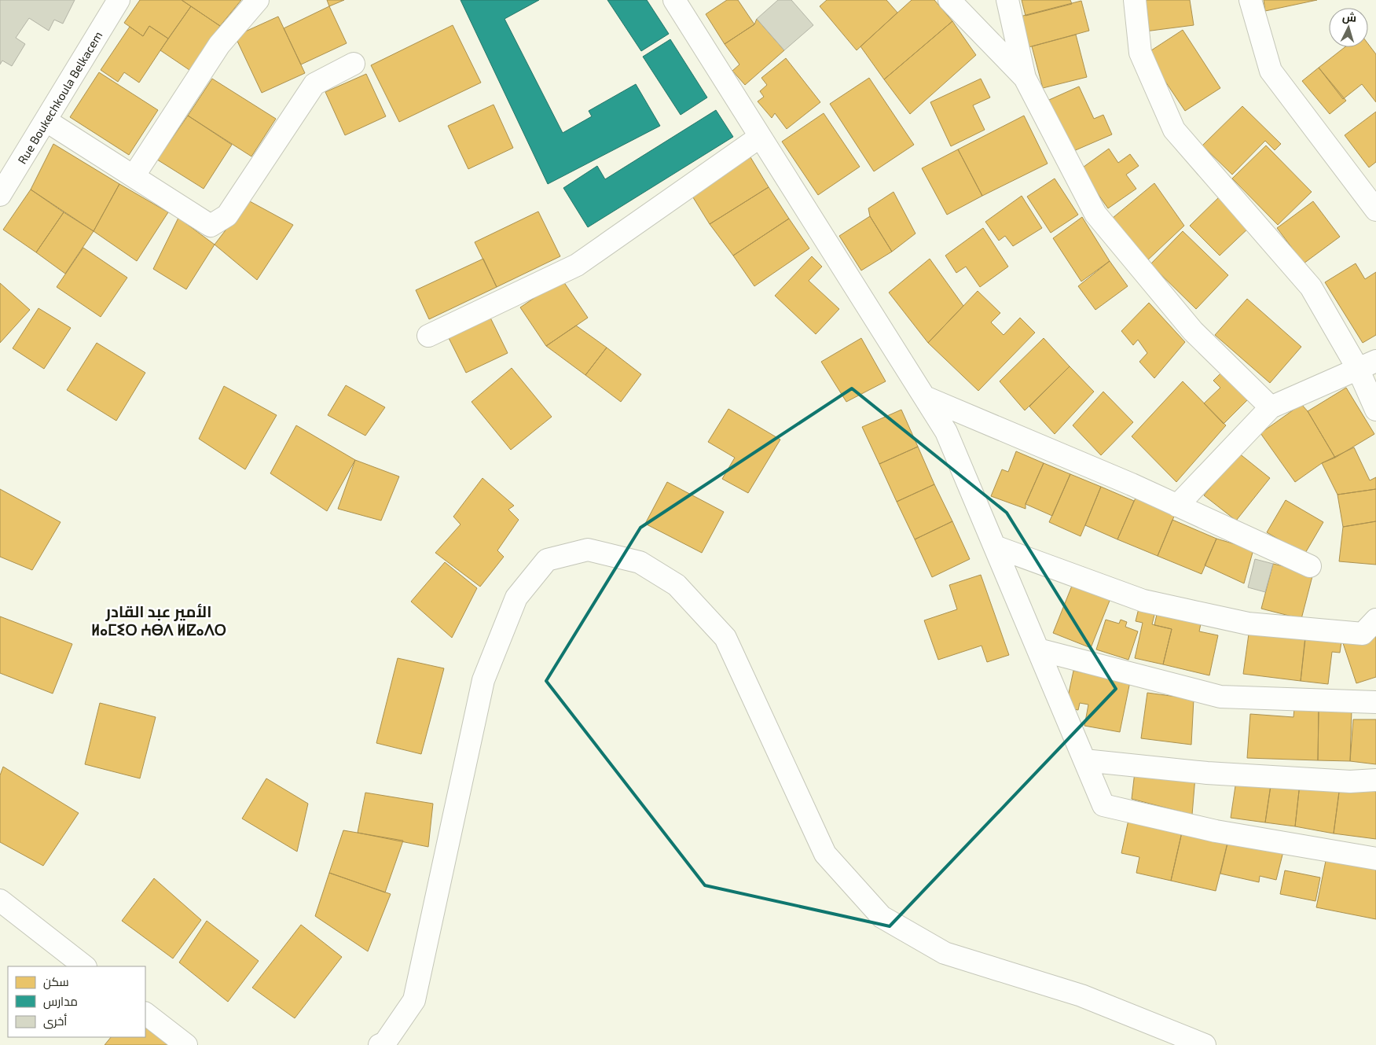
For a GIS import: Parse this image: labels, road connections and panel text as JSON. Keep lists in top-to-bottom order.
{
  "streets": {
    "street": ["Rue Boukechkoula Belkacem"]
  },
  "districts": ["الأمير عبد القادر ⵍⴰⵎⵉⵔ ⵄⴱⴷ ⵍⵇⴰⴷⵔ"],
  "legend": ["سكن", "مدارس", "أخرى"],
  "north": "top"
}
